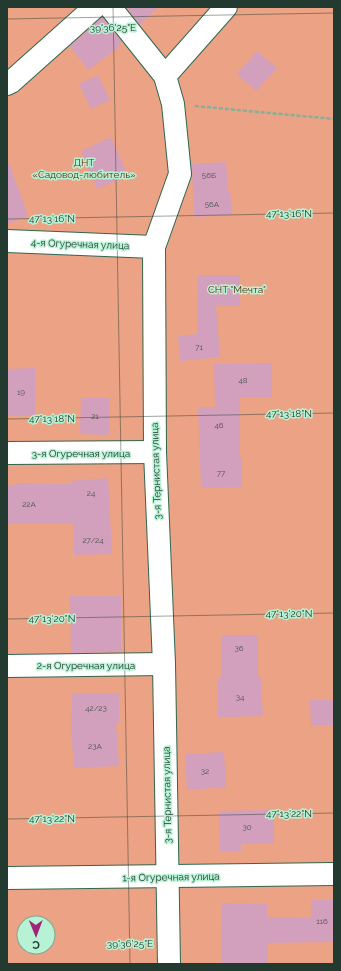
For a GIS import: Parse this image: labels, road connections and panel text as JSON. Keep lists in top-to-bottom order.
{
  "streets": {
    "street": [
      "4-я Огуречная улица",
      "3-я Огуречная улица",
      "3-я Тернистая улица",
      "2-я Огуречная улица",
      "1-я Огуречная улица"
    ]
  },
  "crossings": [
    ["4-я Огуречная улица", "3-я Тернистая улица"],
    ["3-я Огуречная улица", "3-я Тернистая улица"],
    ["3-я Тернистая улица", "2-я Огуречная улица"],
    ["3-я Тернистая улица", "1-я Огуречная улица"]
  ],
  "parks": ["ДНТ «Садовод-любитель»", "СНТ \"Мечта\""],
  "house_numbers": [
    "56Б",
    "56А",
    "71",
    "48",
    "19",
    "21",
    "46",
    "77",
    "24",
    "22А",
    "27/24",
    "36",
    "34",
    "42/23",
    "23А",
    "32",
    "30",
    "116"
  ],
  "north": "bottom",
  "coordinates": [
    "39°36'25\"E",
    "47°13'16\"N",
    "47°13'18\"N",
    "47°13'20\"N",
    "47°13'22\"N"
  ]
}
